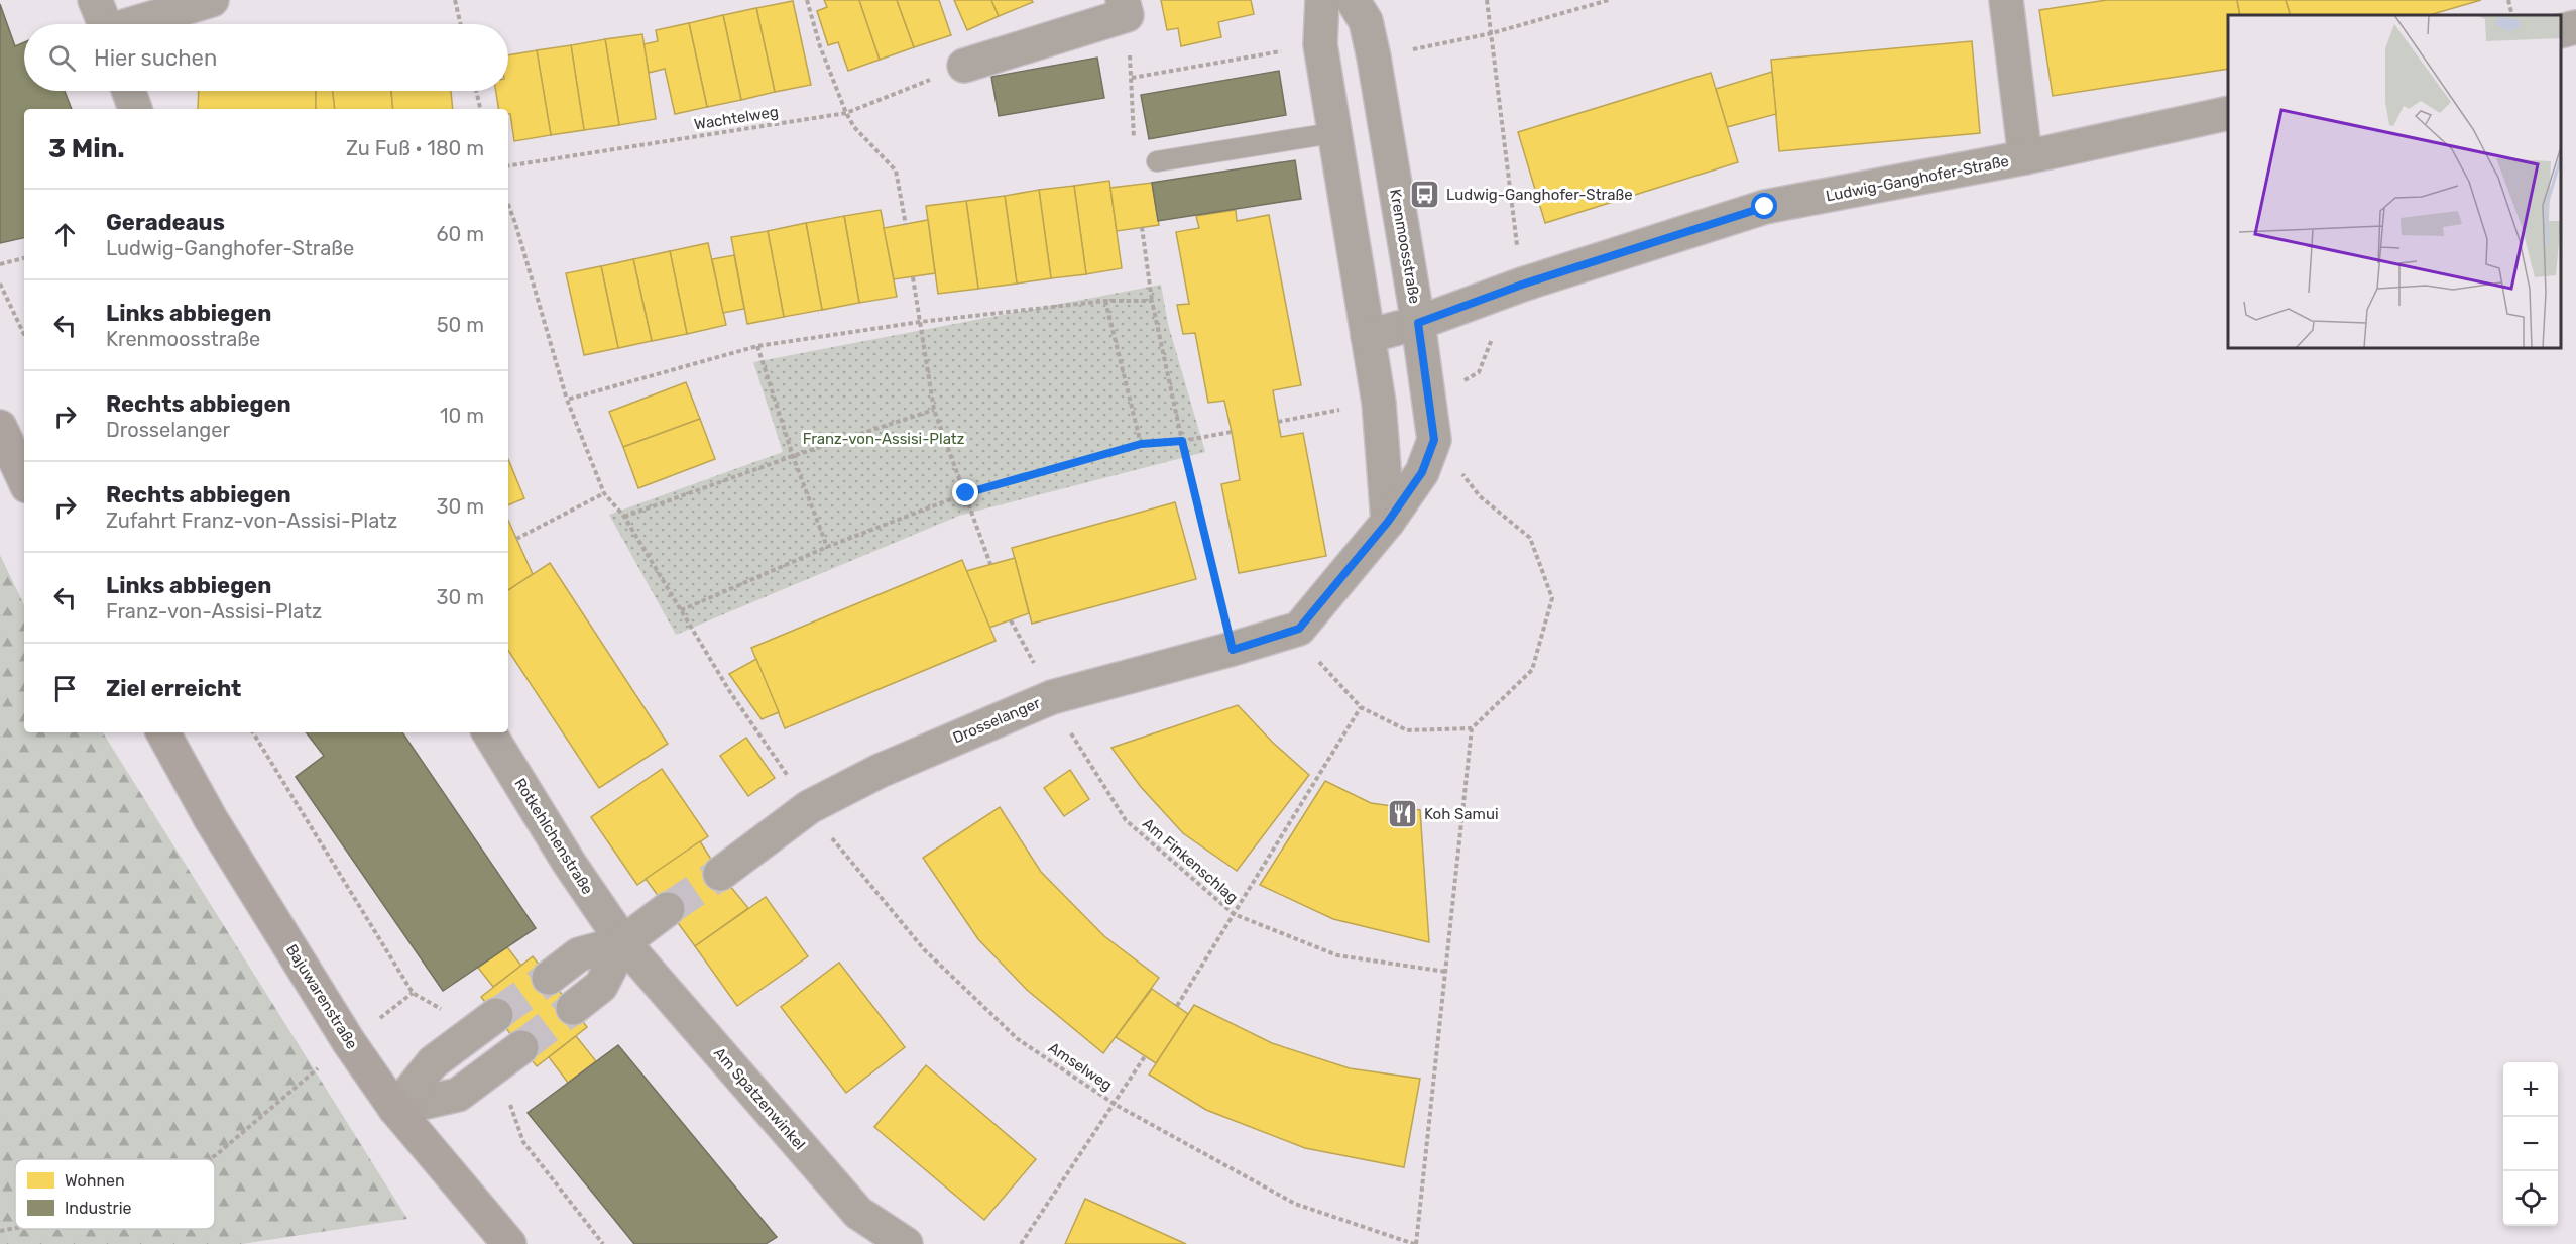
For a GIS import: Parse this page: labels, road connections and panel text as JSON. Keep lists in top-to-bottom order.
{
  "streets": {
    "main road": ["Bajuwarenstraße"],
    "street": [
      "Ludwig-Ganghofer-Straße",
      "Krenmoosstraße",
      "Drosselanger",
      "Rotkehlchenstraße",
      "Am Spatzenwinkel"
    ],
    "path": ["Wachtelweg", "Am Finkenschlag", "Amselweg"]
  },
  "crossings": [
    ["Ludwig-Ganghofer-Straße", "Krenmoosstraße"],
    ["Krenmoosstraße", "Drosselanger"],
    ["Drosselanger", "Am Finkenschlag"],
    ["Drosselanger", "Amselweg"],
    ["Rotkehlchenstraße", "Am Spatzenwinkel"]
  ],
  "parks": ["Franz-von-Assisi-Platz"],
  "places": {
    "bus stop": ["Ludwig-Ganghofer-Straße"],
    "restaurant": ["Koh Samui"]
  },
  "legend": ["Wohnen", "Industrie"],
  "page": {
    "search": "Hier suchen",
    "heading": ["3 Min.", "Zu Fuß · 180 m"],
    "list": [
      ["Geradeaus", "Ludwig-Ganghofer-Straße", "60 m"],
      ["Links abbiegen", "Krenmoosstraße", "50 m"],
      ["Rechts abbiegen", "Drosselanger", "10 m"],
      ["Rechts abbiegen", "Zufahrt Franz-von-Assisi-Platz", "30 m"],
      ["Links abbiegen", "Franz-von-Assisi-Platz", "30 m"],
      "Ziel erreicht"
    ],
    "map_buttons": ["+", "−"]
  }
}
